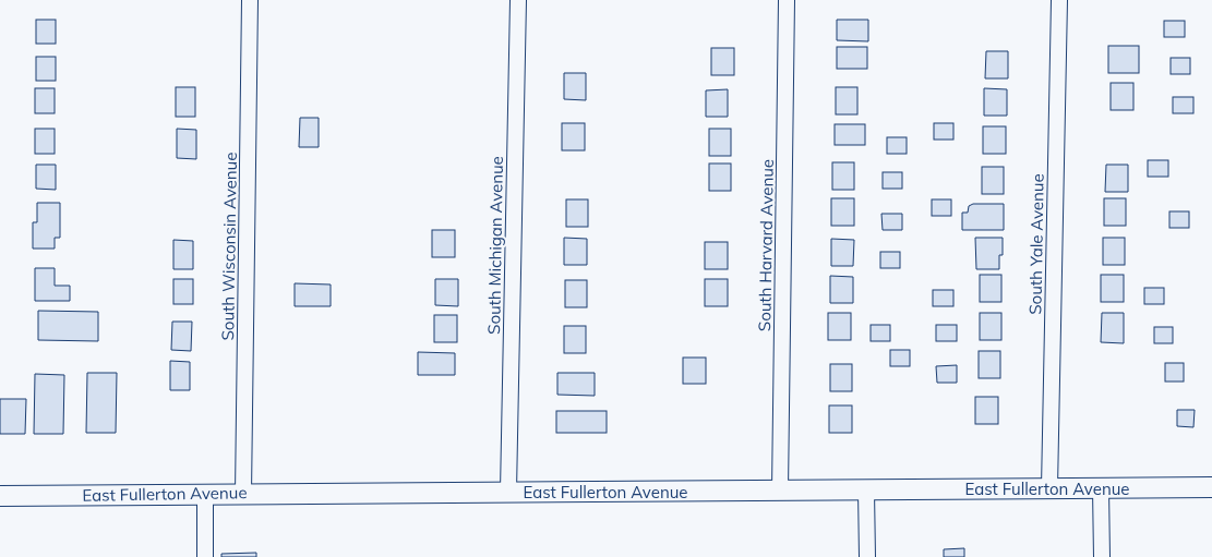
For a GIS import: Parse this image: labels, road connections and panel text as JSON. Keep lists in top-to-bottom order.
{
  "streets": {
    "street": [
      "South Yale Avenue",
      "South Michigan Avenue",
      "South Harvard Avenue",
      "South Wisconsin Avenue",
      "East Fullerton Avenue"
    ]
  },
  "crossings": [
    ["South Yale Avenue", "East Fullerton Avenue"],
    ["South Michigan Avenue", "East Fullerton Avenue"],
    ["South Harvard Avenue", "East Fullerton Avenue"],
    ["South Wisconsin Avenue", "East Fullerton Avenue"]
  ]
}
